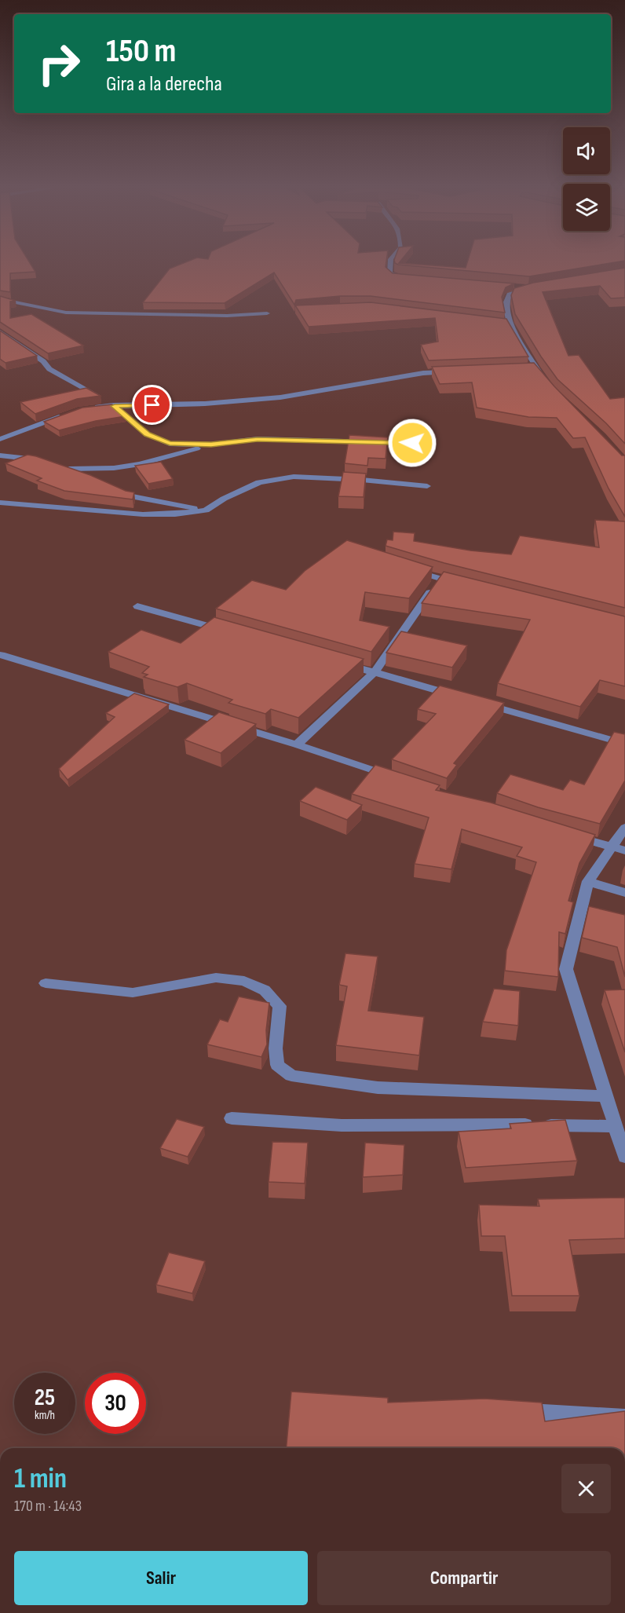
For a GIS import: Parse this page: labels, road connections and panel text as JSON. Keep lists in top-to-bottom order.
{
  "page": {
    "turn": ["150 m", "Gira a la derecha"],
    "speed": "25 km/h",
    "limit": "30",
    "heading": ["1 min", "170 m · 14:43"],
    "buttons": ["Salir", "Compartir"]
  }
}
